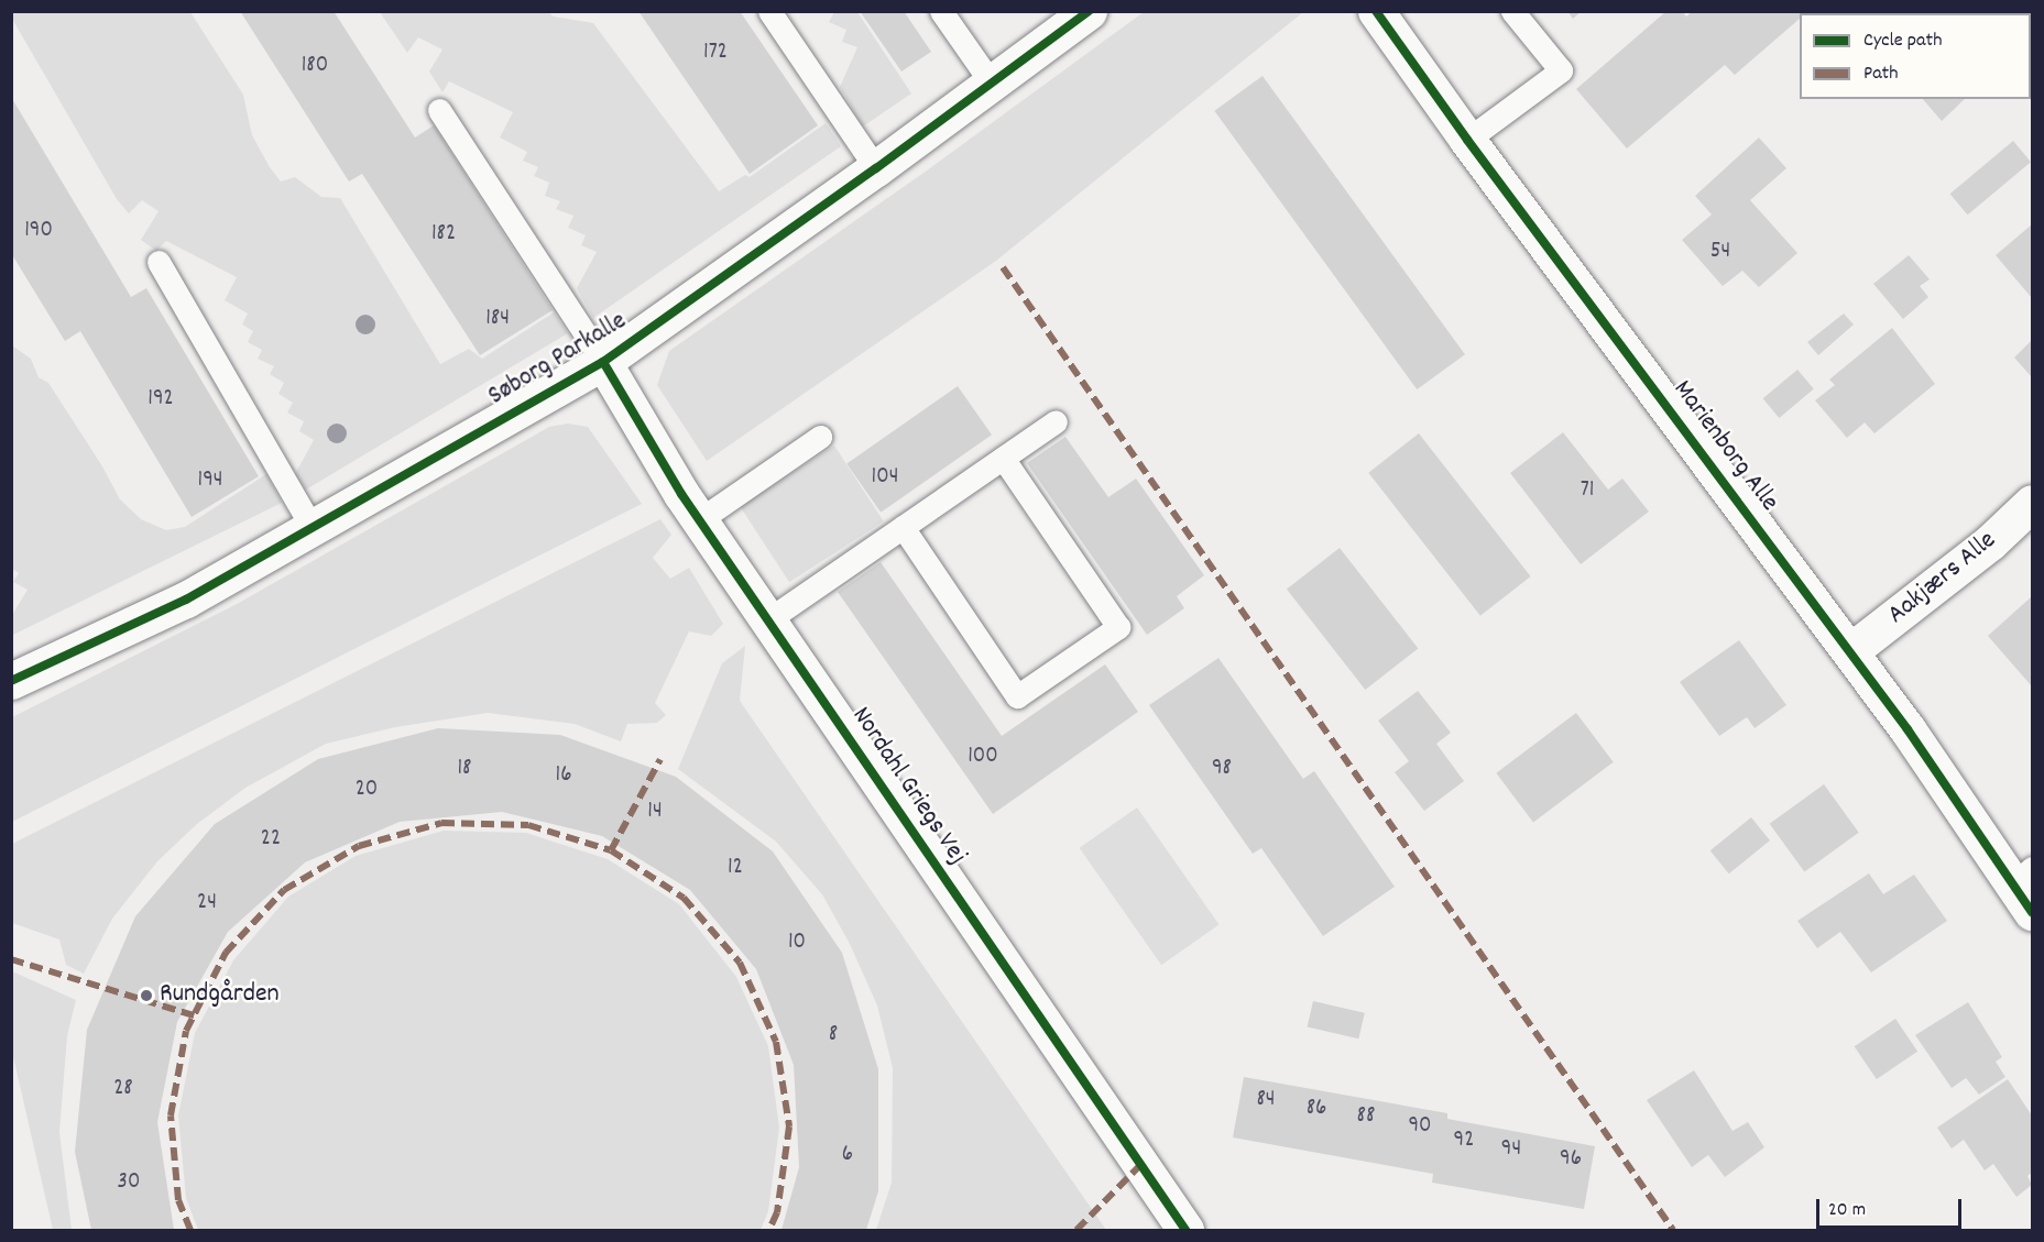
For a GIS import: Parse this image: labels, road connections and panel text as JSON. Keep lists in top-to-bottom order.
{
  "streets": {
    "street": [
      "Søborg Parkalle",
      "Marienborg Alle",
      "Aakjærs Alle",
      "Nordahl Griegs Vej"
    ]
  },
  "crossings": [
    ["Søborg Parkalle", "Nordahl Griegs Vej"],
    ["Marienborg Alle", "Aakjærs Alle"]
  ],
  "places": ["Rundgården"],
  "house_numbers": [
    "172",
    "180",
    "190",
    "182",
    "54",
    "184",
    "192",
    "104",
    "194",
    "71",
    "100",
    "18",
    "98",
    "16",
    "20",
    "14",
    "22",
    "12",
    "24",
    "10",
    "8",
    "28",
    "84",
    "86",
    "88",
    "90",
    "92",
    "94",
    "6",
    "96",
    "30"
  ],
  "legend": ["Cycle path", "Path"],
  "scale_bar": "20 m"
}
